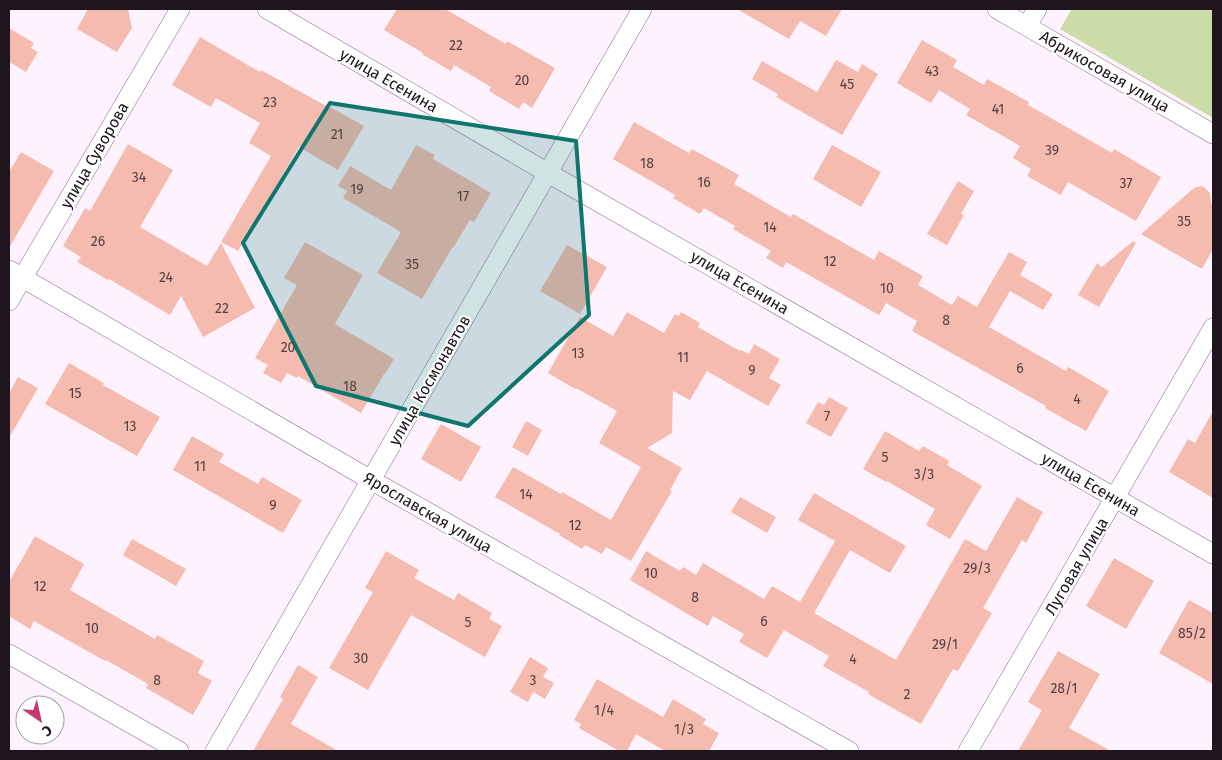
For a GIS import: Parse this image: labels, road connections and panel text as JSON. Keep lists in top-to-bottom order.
{
  "streets": {
    "street": [
      "Абрикосовая улица",
      "улица Есенина",
      "улица Суворова",
      "улица Космонавтов",
      "Ярославская улица",
      "Луговая улица"
    ]
  },
  "crossings": [
    ["улица Есенина", "улица Космонавтов"],
    ["улица Есенина", "Луговая улица"],
    ["улица Суворова", "Ярославская улица"],
    ["улица Космонавтов", "Ярославская улица"]
  ],
  "house_numbers": [
    "22",
    "43",
    "20",
    "45",
    "23",
    "41",
    "21",
    "39",
    "18",
    "34",
    "16",
    "37",
    "19",
    "17",
    "35",
    "14",
    "26",
    "12",
    "35",
    "24",
    "10",
    "22",
    "8",
    "20",
    "13",
    "11",
    "6",
    "9",
    "18",
    "15",
    "4",
    "7",
    "13",
    "5",
    "11",
    "3/3",
    "14",
    "9",
    "12",
    "29/3",
    "10",
    "12",
    "8",
    "6",
    "5",
    "10",
    "85/2",
    "29/1",
    "30",
    "4",
    "8",
    "3",
    "28/1",
    "2",
    "1/4",
    "1/3"
  ],
  "north": "bottom right"
}
